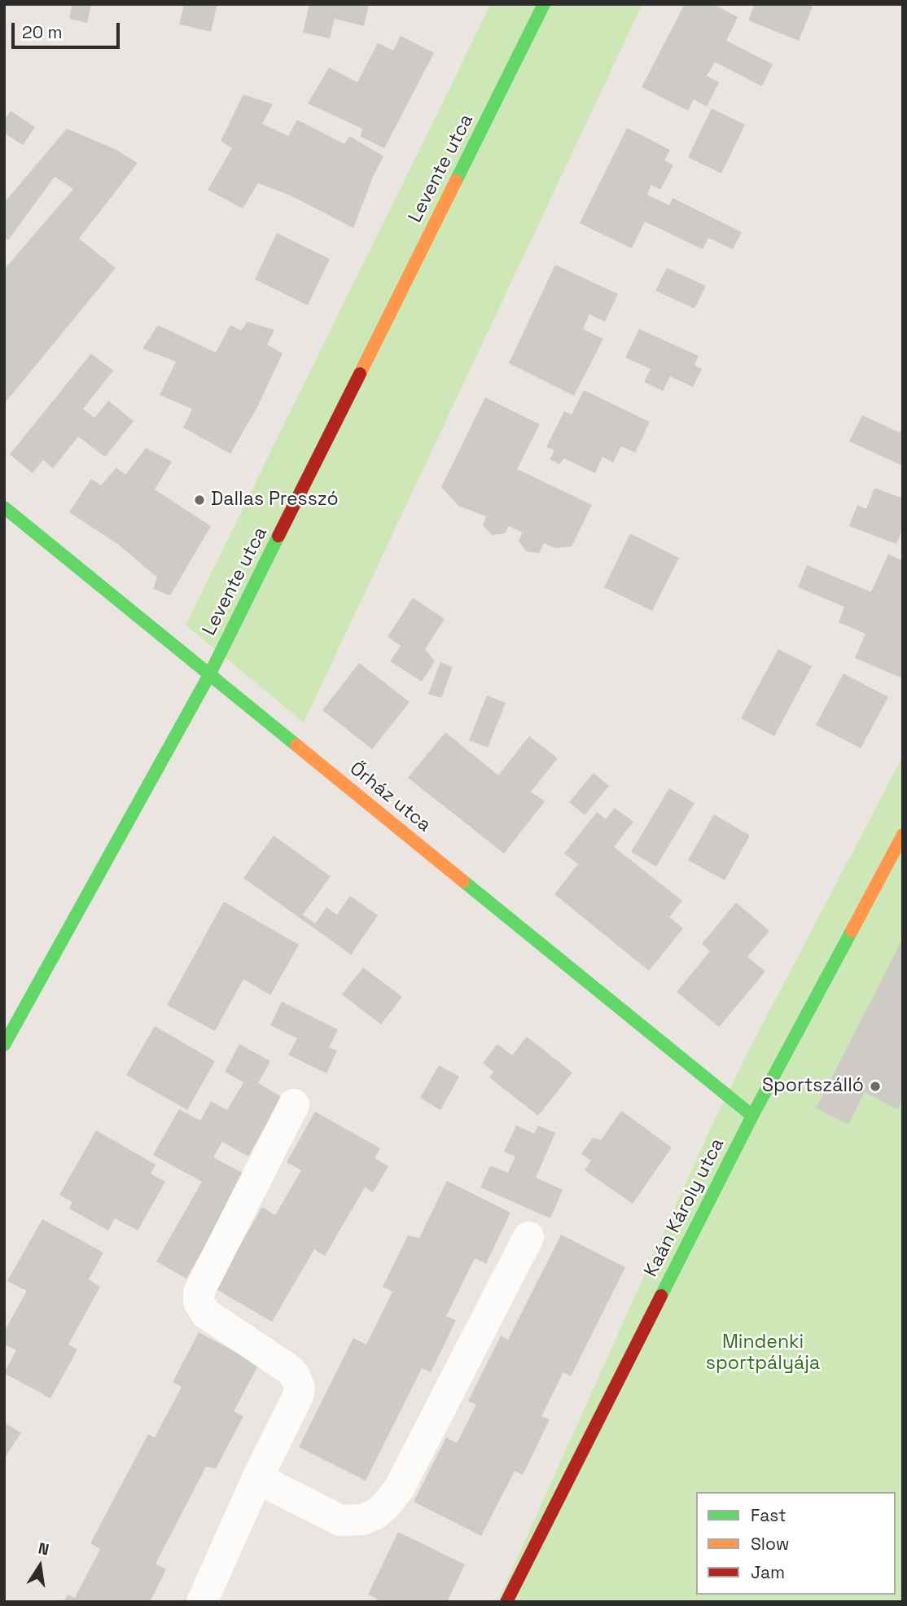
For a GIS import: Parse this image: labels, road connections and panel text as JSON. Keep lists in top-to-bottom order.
{
  "streets": {
    "street": ["Levente utca", "Őrház utca", "Kaán Károly utca"]
  },
  "crossings": [
    ["Levente utca", "Őrház utca"],
    ["Őrház utca", "Kaán Károly utca"]
  ],
  "parks": ["Mindenki sportpályája"],
  "places": ["Dallas Presszó", "Sportszálló"],
  "legend": ["Fast", "Slow", "Jam"],
  "scale_bar": "20 m",
  "north": "top"
}
